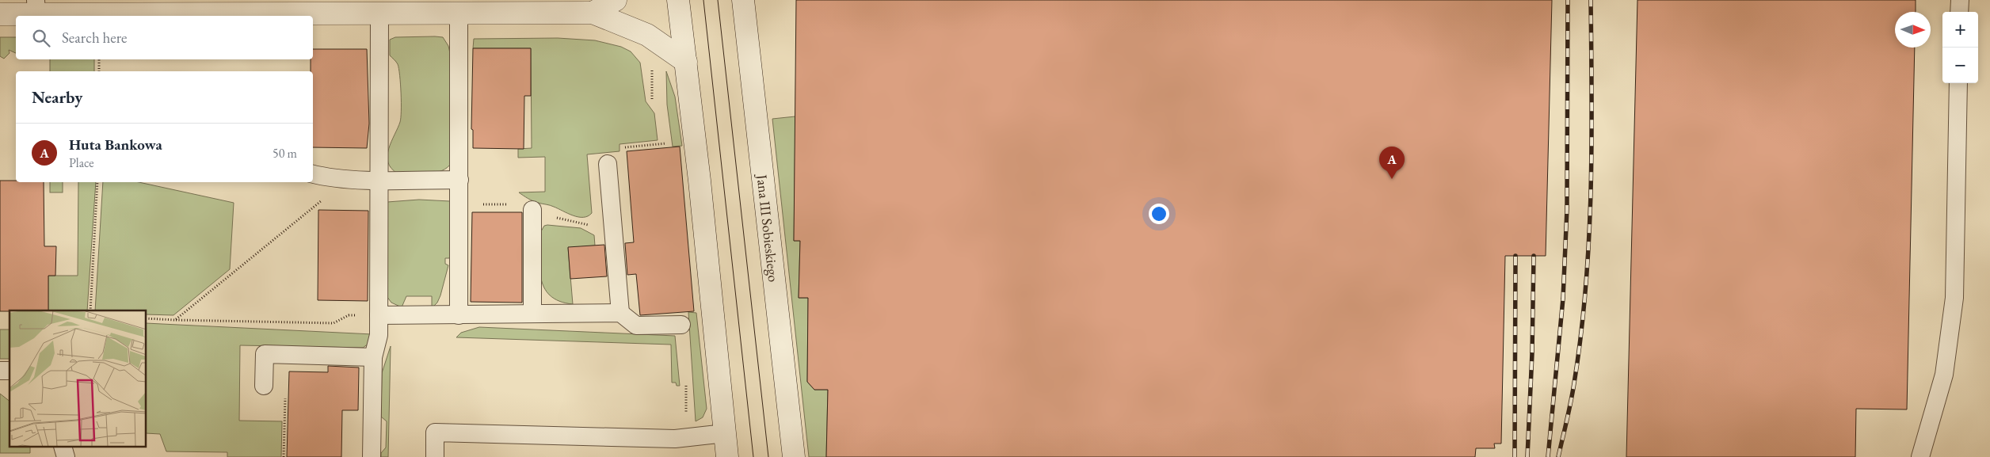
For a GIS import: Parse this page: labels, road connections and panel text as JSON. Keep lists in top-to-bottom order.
{
  "streets": {
    "main road": ["Jana III Sobieskiego"]
  },
  "north": "right",
  "page": {
    "map_buttons": ["+", "−"],
    "search": "Search here",
    "heading": "Nearby",
    "list": [
      {
        "mark": "A",
        "name": "Huta Bankowa",
        "note": "Place",
        "value": "50 m"
      }
    ],
    "pins": "A"
  }
}
